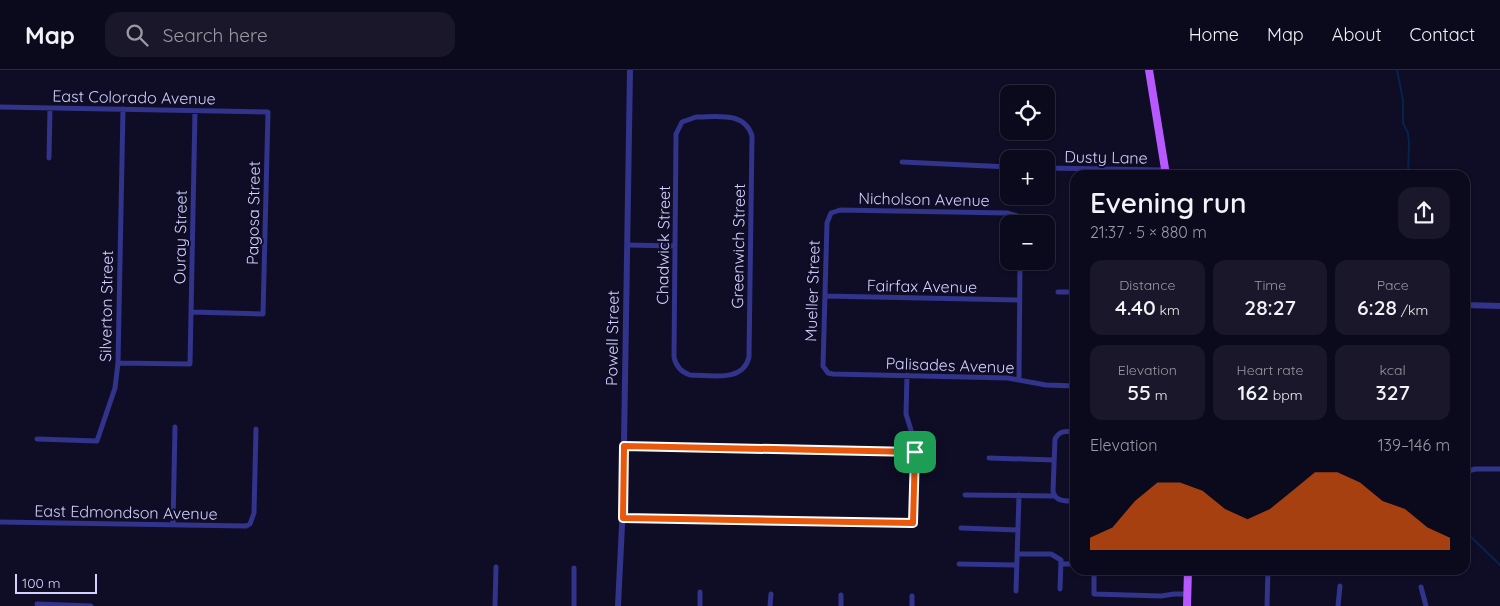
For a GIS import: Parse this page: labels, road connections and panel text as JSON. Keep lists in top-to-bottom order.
{
  "streets": {
    "street": [
      "East Colorado Avenue",
      "Dusty Lane",
      "Nicholson Avenue",
      "Pagosa Street",
      "Ouray Street",
      "Chadwick Street",
      "Greenwich Street",
      "Fairfax Avenue",
      "Mueller Street",
      "Silverton Street",
      "Powell Street",
      "Palisades Avenue",
      "East Edmondson Avenue"
    ]
  },
  "crossings": [
    ["East Colorado Avenue", "Pagosa Street"],
    ["East Colorado Avenue", "Ouray Street"],
    ["East Colorado Avenue", "Silverton Street"],
    ["Nicholson Avenue", "Mueller Street"],
    ["Pagosa Street", "Ouray Street"],
    ["Ouray Street", "Silverton Street"],
    ["Chadwick Street", "Greenwich Street"],
    ["Fairfax Avenue", "Mueller Street"],
    ["Mueller Street", "Palisades Avenue"]
  ],
  "scale_bar": "100 m",
  "page": {
    "header": "Map",
    "search": "Search here",
    "nav": [
      "Home",
      "Map",
      "About",
      "Contact"
    ],
    "map_buttons": ["+", "−"],
    "heading": ["Evening run", "21:37 · 5 × 880 m"],
    "stats": [
      ["Distance", "4.40 km"],
      ["Time", "28:27"],
      ["Pace", "6:28 /km"],
      ["Elevation", "55 m"],
      ["Heart rate", "162 bpm"],
      ["kcal", "327"]
    ],
    "chart": ["Elevation", "139–146 m"],
    "scale": "100 m"
  }
}
